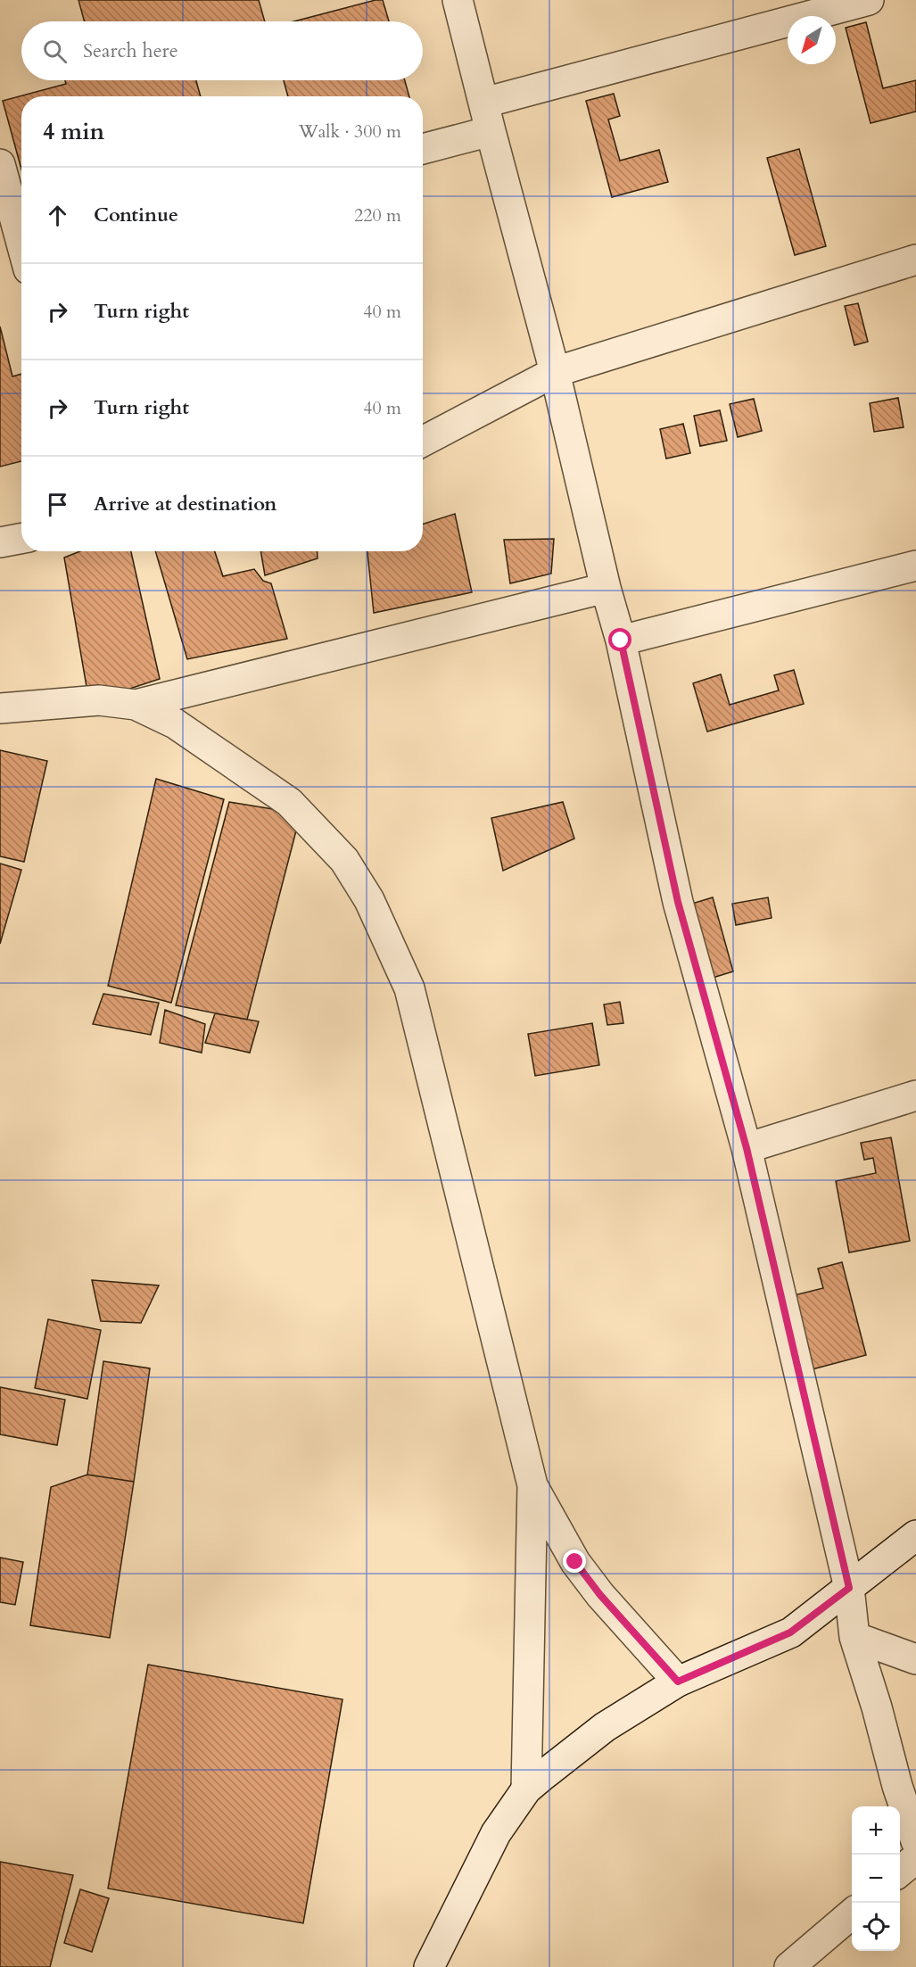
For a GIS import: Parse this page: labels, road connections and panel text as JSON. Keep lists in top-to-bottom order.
{
  "north": "bottom left",
  "page": {
    "search": "Search here",
    "heading": ["4 min", "Walk · 300 m"],
    "list": [
      ["Continue", "220 m"],
      ["Turn right", "40 m"],
      ["Turn right", "40 m"],
      "Arrive at destination"
    ],
    "map_buttons": ["+", "−"]
  }
}
